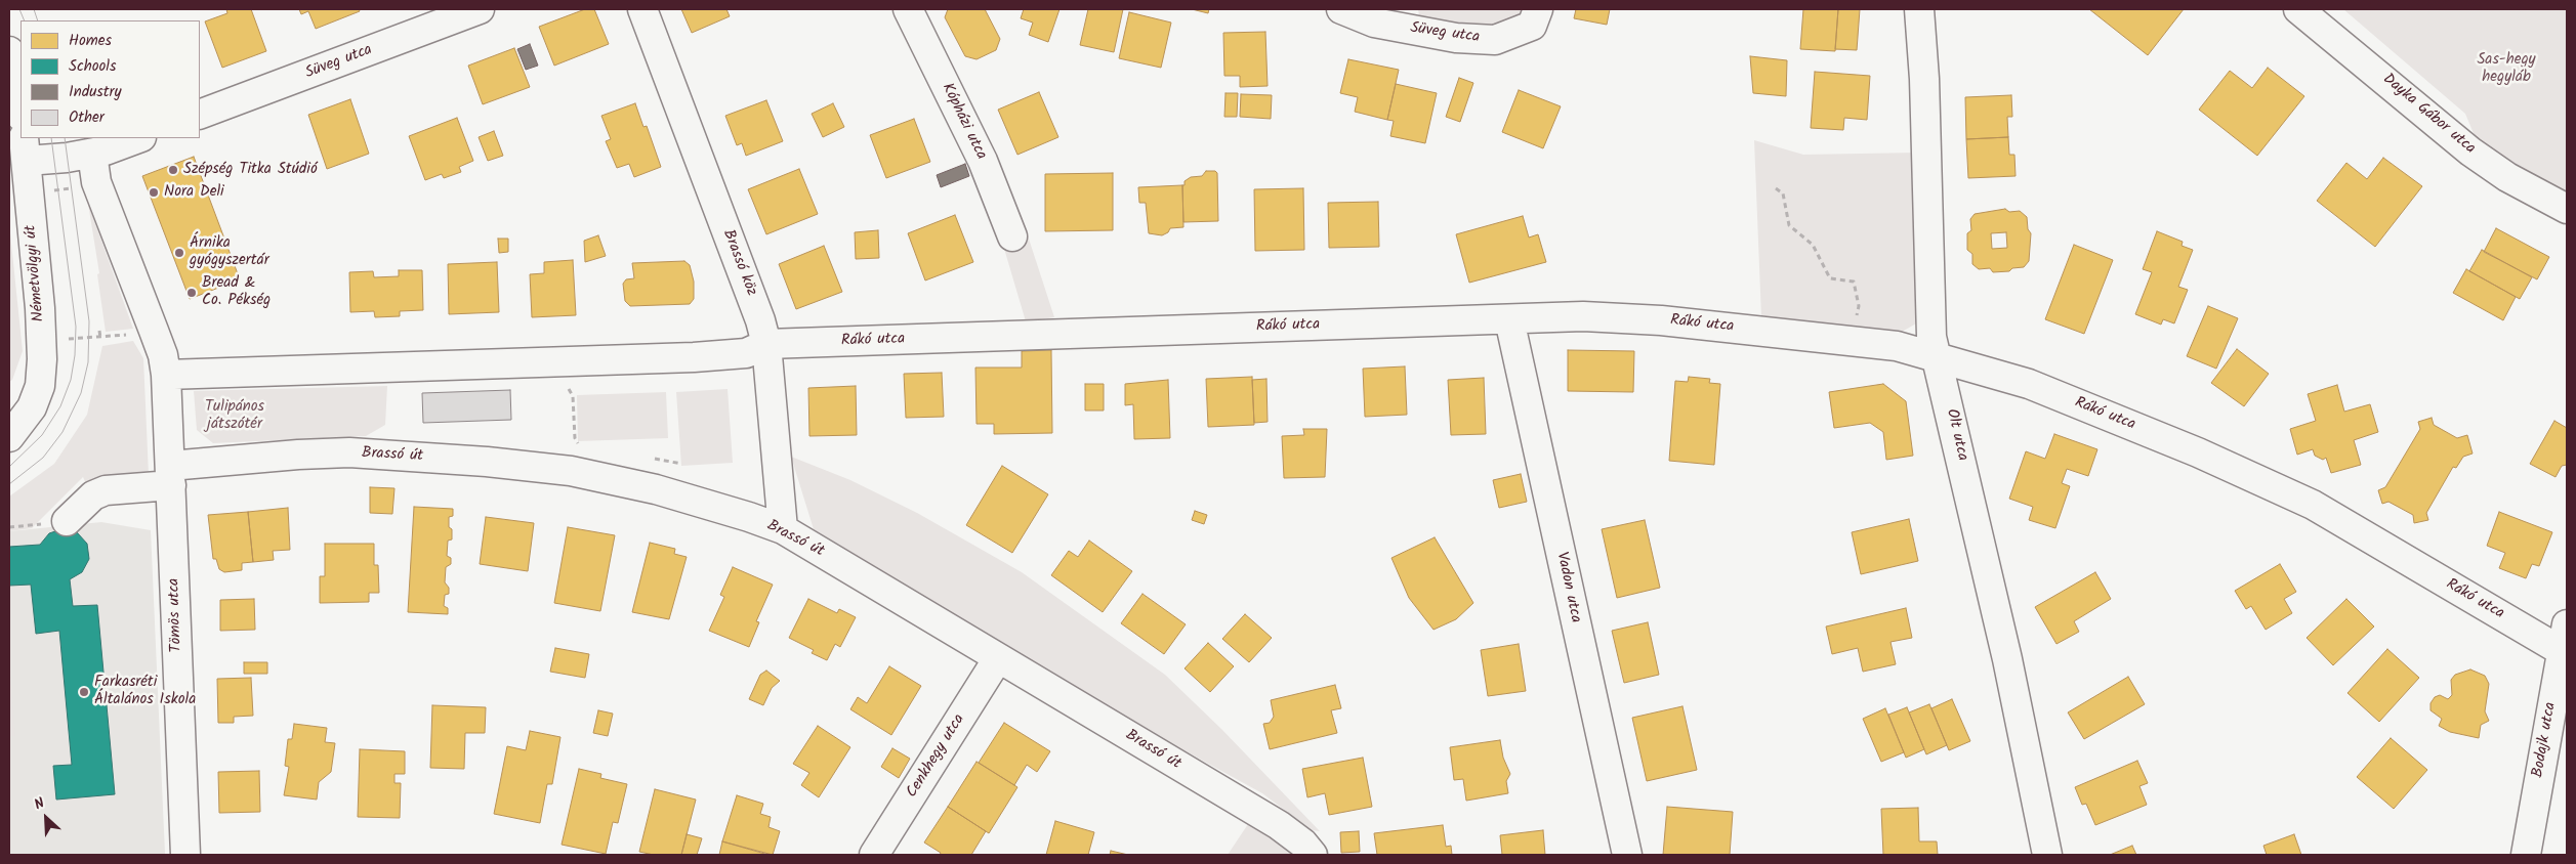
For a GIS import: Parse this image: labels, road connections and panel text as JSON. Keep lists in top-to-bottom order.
{
  "streets": {
    "street": [
      "Süveg utca",
      "Dayka Gábor utca",
      "Kópházi utca",
      "Brassó köz",
      "Németvölgyi út",
      "Rákó utca",
      "Olt utca",
      "Brassó út",
      "Vadon utca",
      "Tömös utca",
      "Bodajk utca",
      "Cenkhegy utca"
    ]
  },
  "crossings": [
    ["Brassó köz", "Rákó utca"],
    ["Brassó köz", "Brassó út"],
    ["Rákó utca", "Olt utca"],
    ["Rákó utca", "Vadon utca"],
    ["Rákó utca", "Bodajk utca"],
    ["Brassó út", "Tömös utca"],
    ["Brassó út", "Cenkhegy utca"]
  ],
  "parks": ["Sas-hegy hegyláb", "Tulipános játszótér"],
  "places": [
    "Szépség Titka Stúdió",
    "Nora Deli",
    "Árnika gyógyszertár",
    "Bread & Co. Pékség",
    "Farkasréti Általános Iskola"
  ],
  "legend": [
    "Homes",
    "Schools",
    "Industry",
    "Other"
  ],
  "north": "top left"
}
